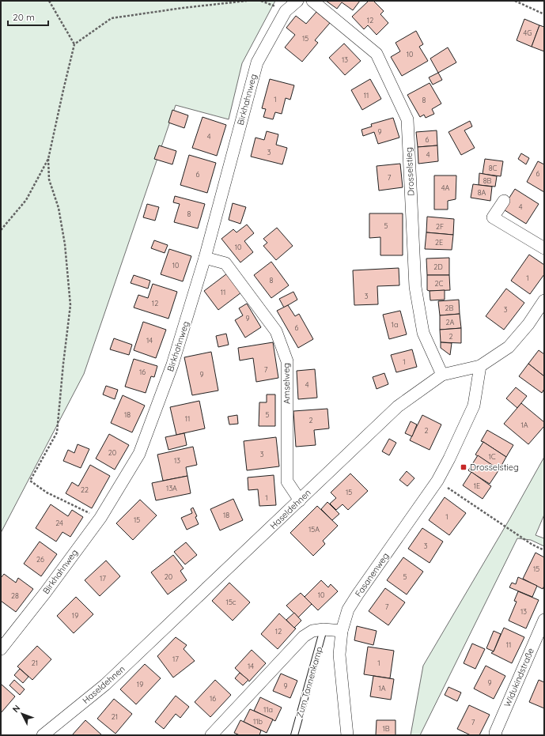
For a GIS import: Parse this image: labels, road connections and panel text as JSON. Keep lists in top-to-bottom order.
{
  "streets": {
    "street": [
      "Birkhahnweg",
      "Drosselstieg",
      "Amselweg",
      "Haseldehnen",
      "Fasanenweg",
      "Widukindstraße"
    ],
    "lane": ["Zum Tannenkamp"]
  },
  "crossings": [
    ["Birkhahnweg", "Amselweg"],
    ["Drosselstieg", "Haseldehnen"],
    ["Amselweg", "Haseldehnen"],
    ["Haseldehnen", "Fasanenweg"]
  ],
  "places": {
    "transit": ["Drosselstieg"]
  },
  "house_numbers": [
    "12",
    "4G",
    "15",
    "10",
    "13",
    "11",
    "1",
    "8",
    "9",
    "4",
    "6",
    "3",
    "4",
    "8C",
    "6",
    "6",
    "7",
    "8B",
    "4A",
    "8A",
    "4",
    "8",
    "5",
    "2F",
    "2E",
    "10",
    "10",
    "2D",
    "1",
    "8",
    "2C",
    "11",
    "3",
    "12",
    "2B",
    "3",
    "9",
    "2A",
    "1a",
    "6",
    "2",
    "14",
    "1",
    "7",
    "16",
    "9",
    "4",
    "18",
    "5",
    "11",
    "2",
    "1A",
    "2",
    "20",
    "3",
    "1C",
    "13",
    "1E",
    "13A",
    "22",
    "15",
    "1",
    "18",
    "1",
    "15",
    "24",
    "15A",
    "3",
    "26",
    "15",
    "20",
    "5",
    "17",
    "10",
    "28",
    "15c",
    "7",
    "13",
    "19",
    "12",
    "11",
    "17",
    "21",
    "1",
    "14",
    "9",
    "19",
    "9",
    "1A",
    "16",
    "11a",
    "21",
    "11b",
    "7",
    "1B"
  ],
  "scale_bar": "20 m",
  "north": "top left"
}
